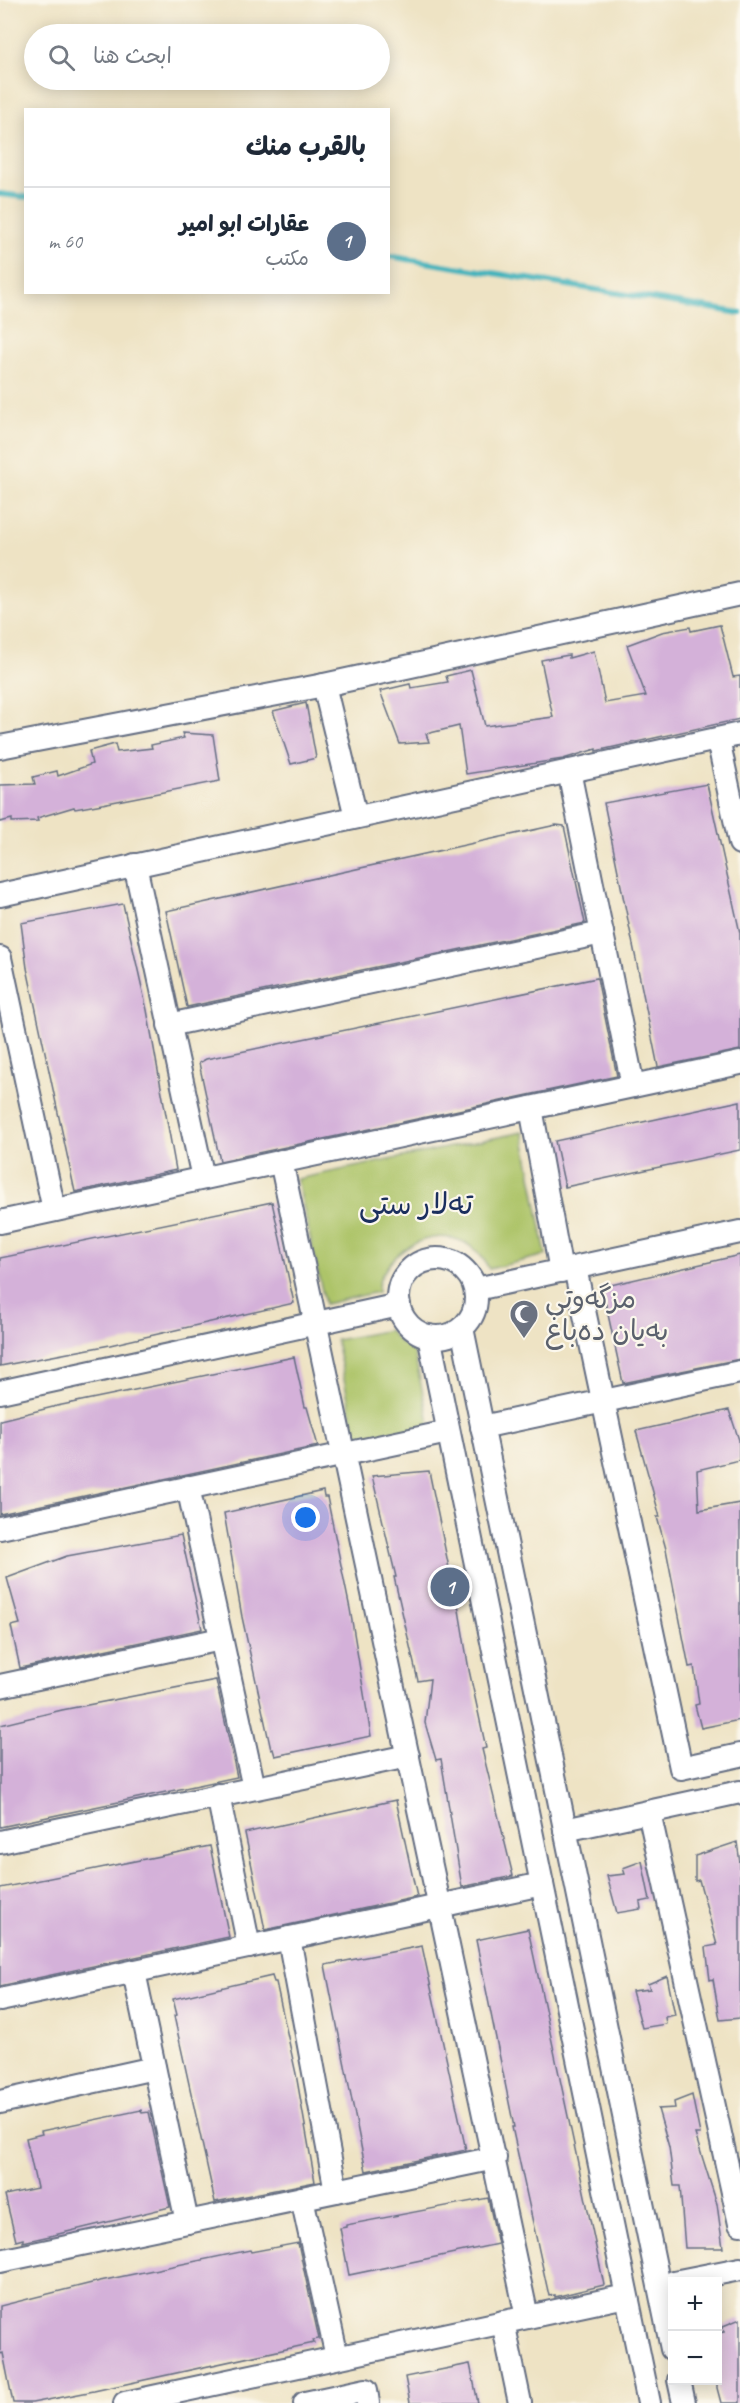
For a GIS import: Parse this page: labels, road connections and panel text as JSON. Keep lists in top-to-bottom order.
{
  "districts": ["ته‌لار ستی"],
  "places": {
    "mosque": ["مزگەوتی بەیان دەباغ"]
  },
  "page": {
    "search": "ابحث هنا",
    "heading": "بالقرب منك",
    "list": [
      {
        "mark": "1",
        "name": "عقارات ابو امير",
        "note": "مكتب",
        "value": "60 m"
      }
    ],
    "pins": "1",
    "map_buttons": ["+", "−"]
  }
}
